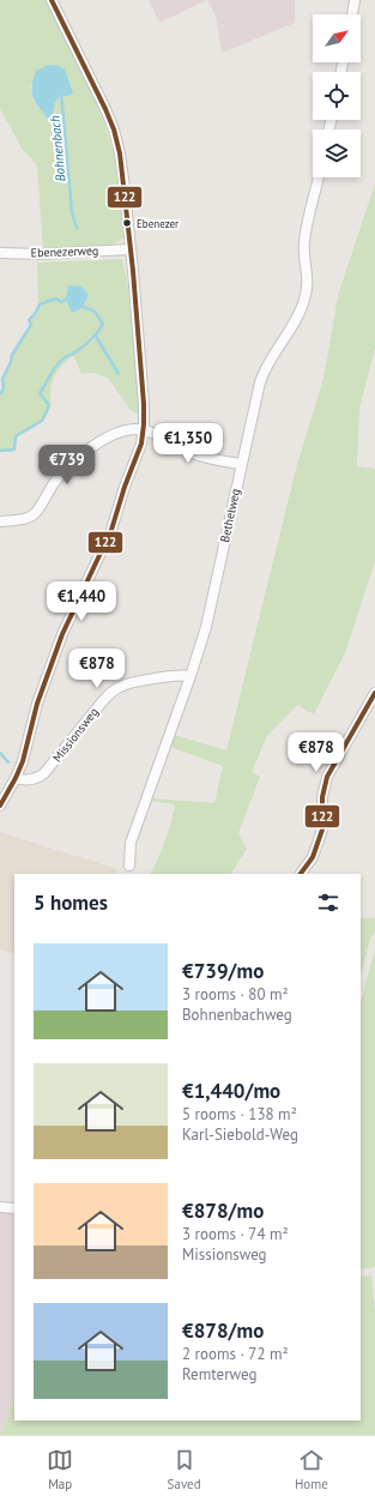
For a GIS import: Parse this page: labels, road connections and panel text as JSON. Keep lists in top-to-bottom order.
{
  "streets": {
    "street": ["Ebenezerweg", "Bethelweg", "Missionsweg"]
  },
  "crossings": [
    ["Bethelweg", "Missionsweg"]
  ],
  "water": ["Bohnenbach"],
  "places": ["Ebenezer"],
  "lines": ["transit line 122"],
  "north": "top right",
  "page": {
    "price": [
      "€1,350",
      "€739",
      "€1,440",
      "€878",
      "€878"
    ],
    "heading": "5 homes",
    "list": [
      {
        "name": "€739/mo",
        "note": "3 rooms · 80 m² · Bohnenbachweg"
      },
      {
        "name": "€1,440/mo",
        "note": "5 rooms · 138 m² · Karl-Siebold-Weg"
      },
      {
        "name": "€878/mo",
        "note": "3 rooms · 74 m² · Missionsweg"
      },
      {
        "name": "€878/mo",
        "note": "2 rooms · 72 m² · Remterweg"
      }
    ],
    "tabs": ["Map", "Saved", "Home"]
  }
}
